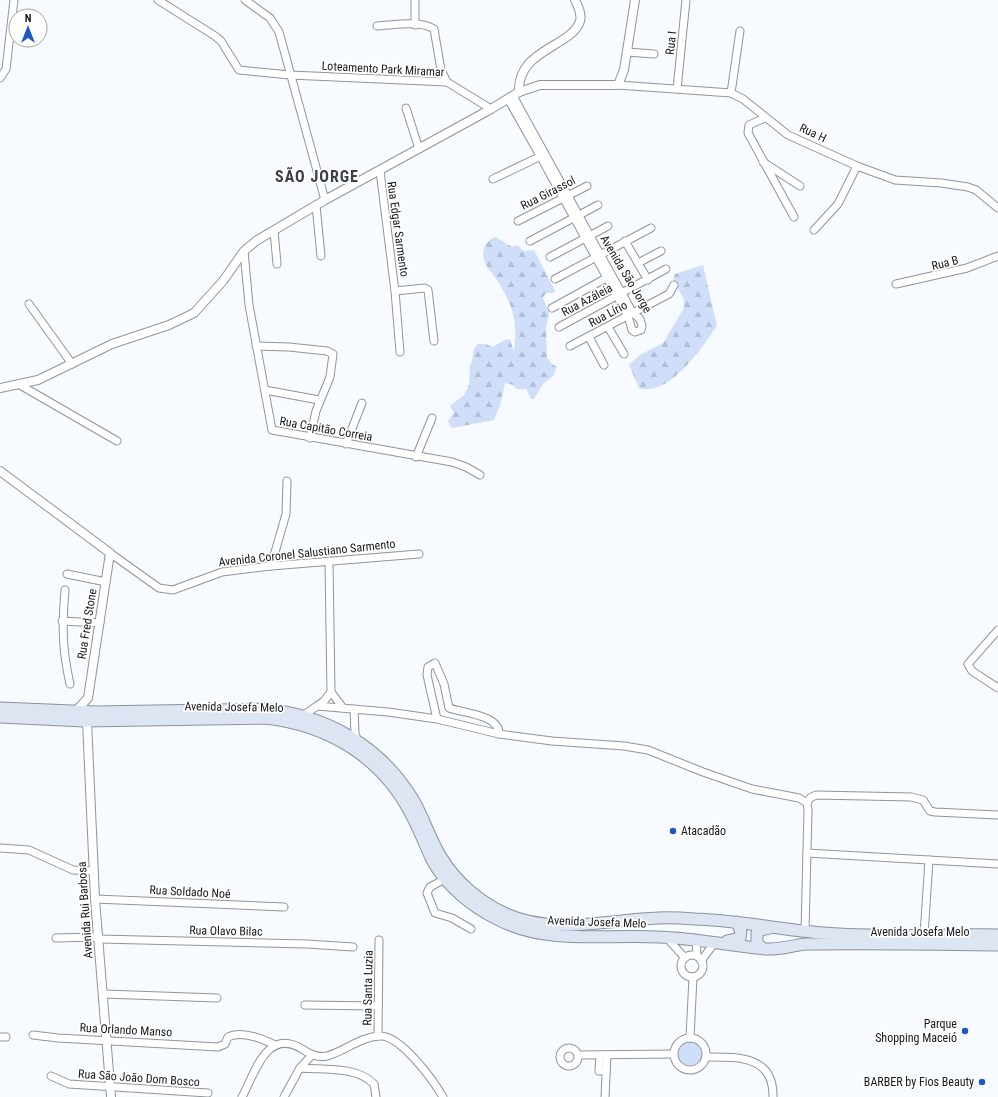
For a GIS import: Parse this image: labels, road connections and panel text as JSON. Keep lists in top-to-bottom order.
{
  "streets": {
    "main road": ["Avenida Josefa Melo"],
    "street": [
      "Rua I",
      "Loteamento Park Miramar",
      "Rua H",
      "Rua Girassol",
      "Rua Edgar Sarmento",
      "Rua B",
      "Avenida São Jorge",
      "Rua Azáleia",
      "Rua Lírio",
      "Rua Capitão Correia",
      "Avenida Coronel Salustiano Sarmento",
      "Rua Fred Stone",
      "Rua Soldado Noé",
      "Avenida Rui Barbosa",
      "Rua Olavo Bilac",
      "Rua Santa Luzia",
      "Rua Orlando Manso",
      "Rua São João Dom Bosco"
    ]
  },
  "crossings": [
    ["Rua I", "Rua H"],
    ["Rua Girassol", "Avenida São Jorge"],
    ["Avenida São Jorge", "Rua Azáleia"],
    ["Avenida São Jorge", "Rua Lírio"],
    ["Avenida Coronel Salustiano Sarmento", "Rua Fred Stone"],
    ["Avenida Josefa Melo", "Avenida Rui Barbosa"],
    ["Rua Soldado Noé", "Avenida Rui Barbosa"],
    ["Avenida Rui Barbosa", "Rua Olavo Bilac"],
    ["Avenida Rui Barbosa", "Rua Orlando Manso"],
    ["Avenida Rui Barbosa", "Rua São João Dom Bosco"]
  ],
  "districts": ["SÃO JORGE"],
  "places": ["Atacadão", "Parque Shopping Maceió", "BARBER by Fios Beauty"],
  "north": "top"
}
